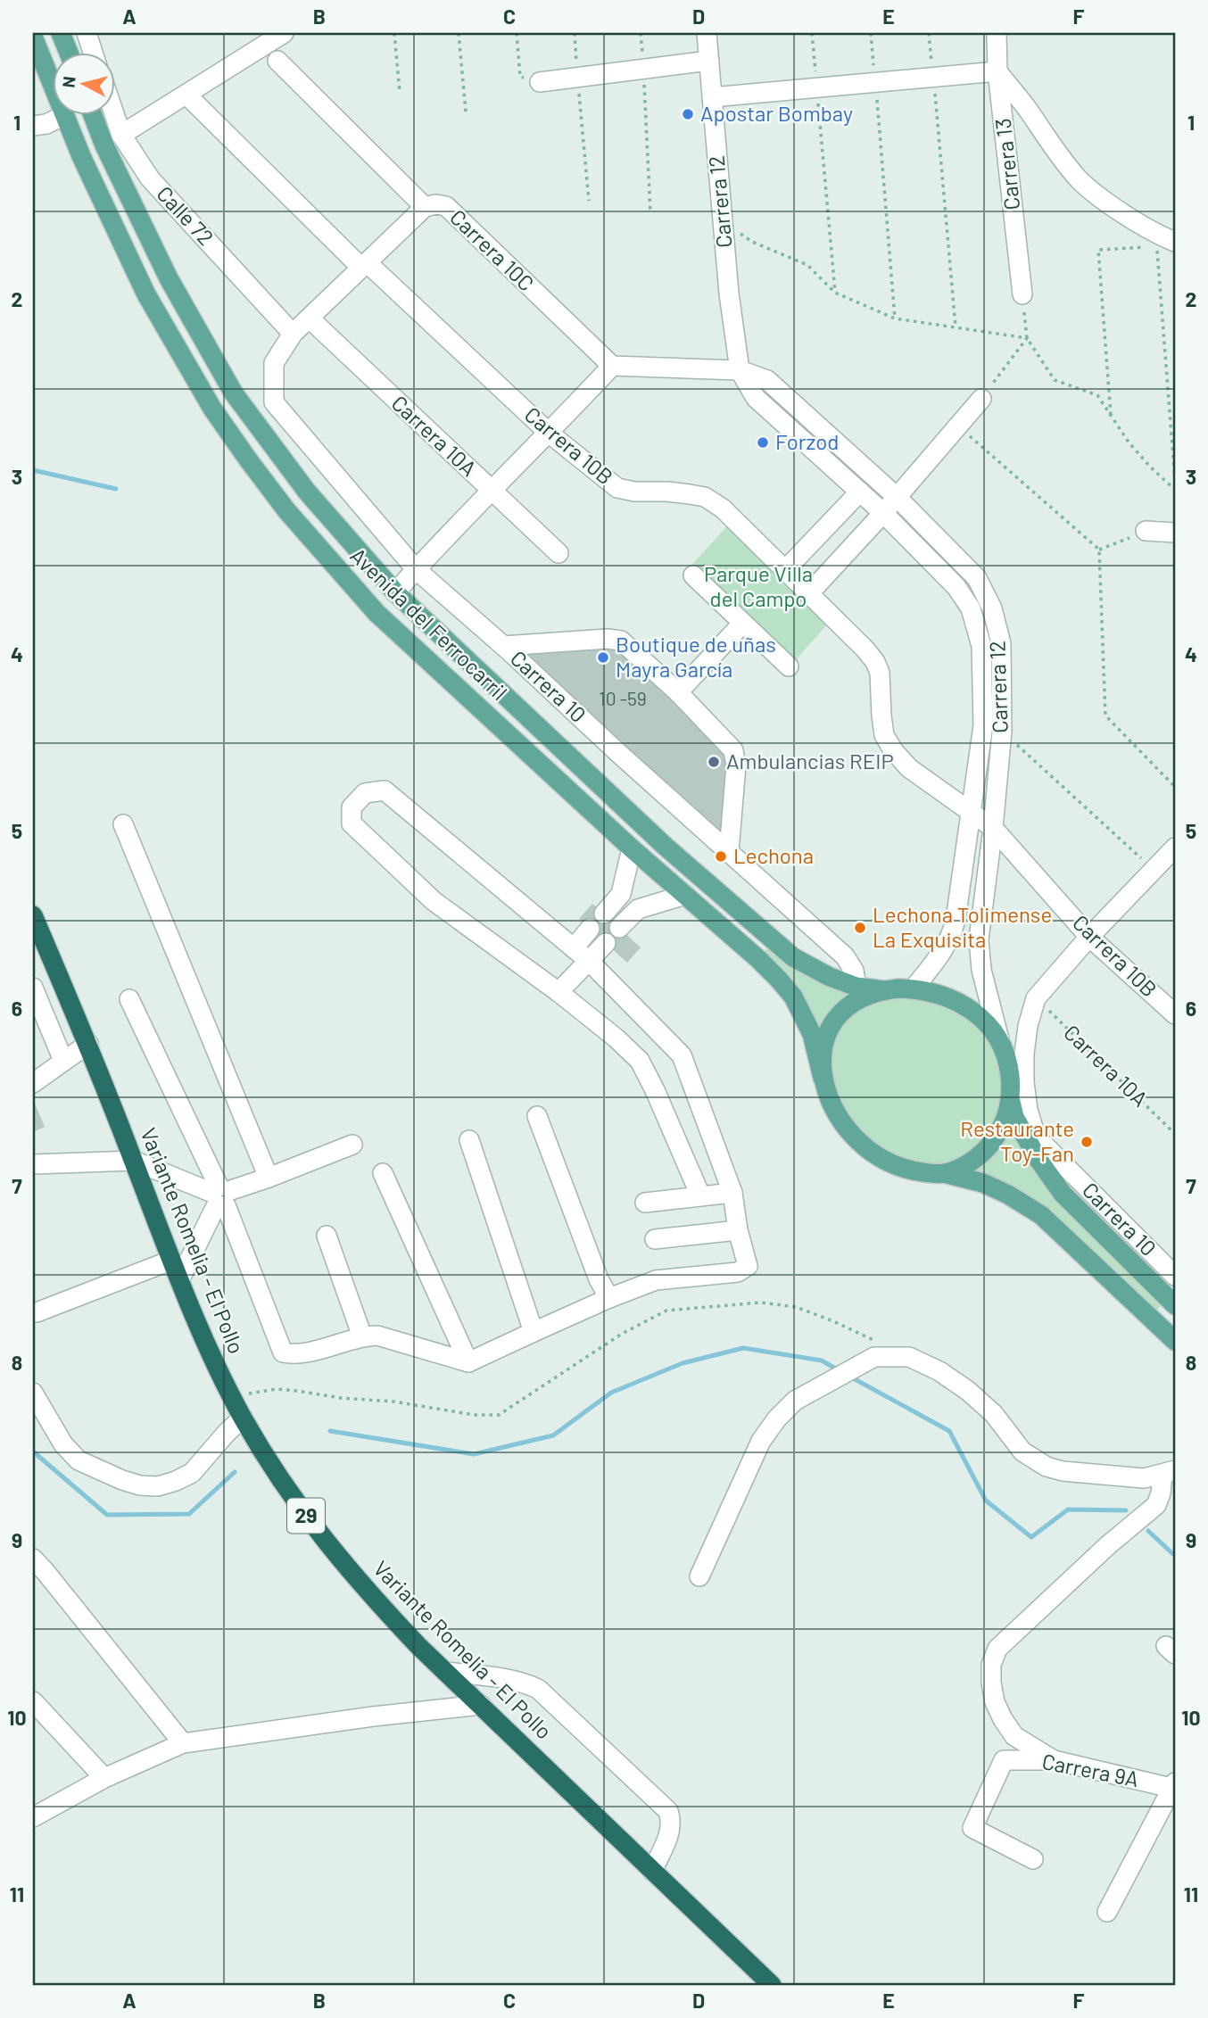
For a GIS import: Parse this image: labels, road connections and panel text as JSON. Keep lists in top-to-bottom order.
{
  "streets": {
    "highway": ["Variante Romelia - El Pollo", "29"],
    "main road": ["Avenida del Ferrocarril"],
    "street": [
      "Carrera 13",
      "Carrera 12",
      "Calle 72",
      "Carrera 10C",
      "Carrera 10A",
      "Carrera 10B",
      "Carrera 10",
      "Carrera 9A"
    ]
  },
  "crossings": [
    ["Carrera 12", "Carrera 10B"],
    ["Carrera 12", "Avenida del Ferrocarril"],
    ["Calle 72", "Carrera 10"],
    ["Carrera 10A", "Carrera 10"],
    ["Avenida del Ferrocarril", "Carrera 10"]
  ],
  "parks": ["Parque Villa del Campo"],
  "places": [
    "Apostar Bombay",
    "Forzod",
    "Boutique de uñas Mayra García",
    "Ambulancias REIP",
    "Lechona",
    "Lechona Tolimense La Exquisita",
    "Restaurante Toy-Fan"
  ],
  "house_numbers": ["10 -59"],
  "north": "left",
  "grid": {
    "columns": [
      "A",
      "B",
      "C",
      "D",
      "E",
      "F"
    ],
    "rows": [
      "1",
      "2",
      "3",
      "4",
      "5",
      "6",
      "7",
      "8",
      "9",
      "10",
      "11"
    ]
  }
}
